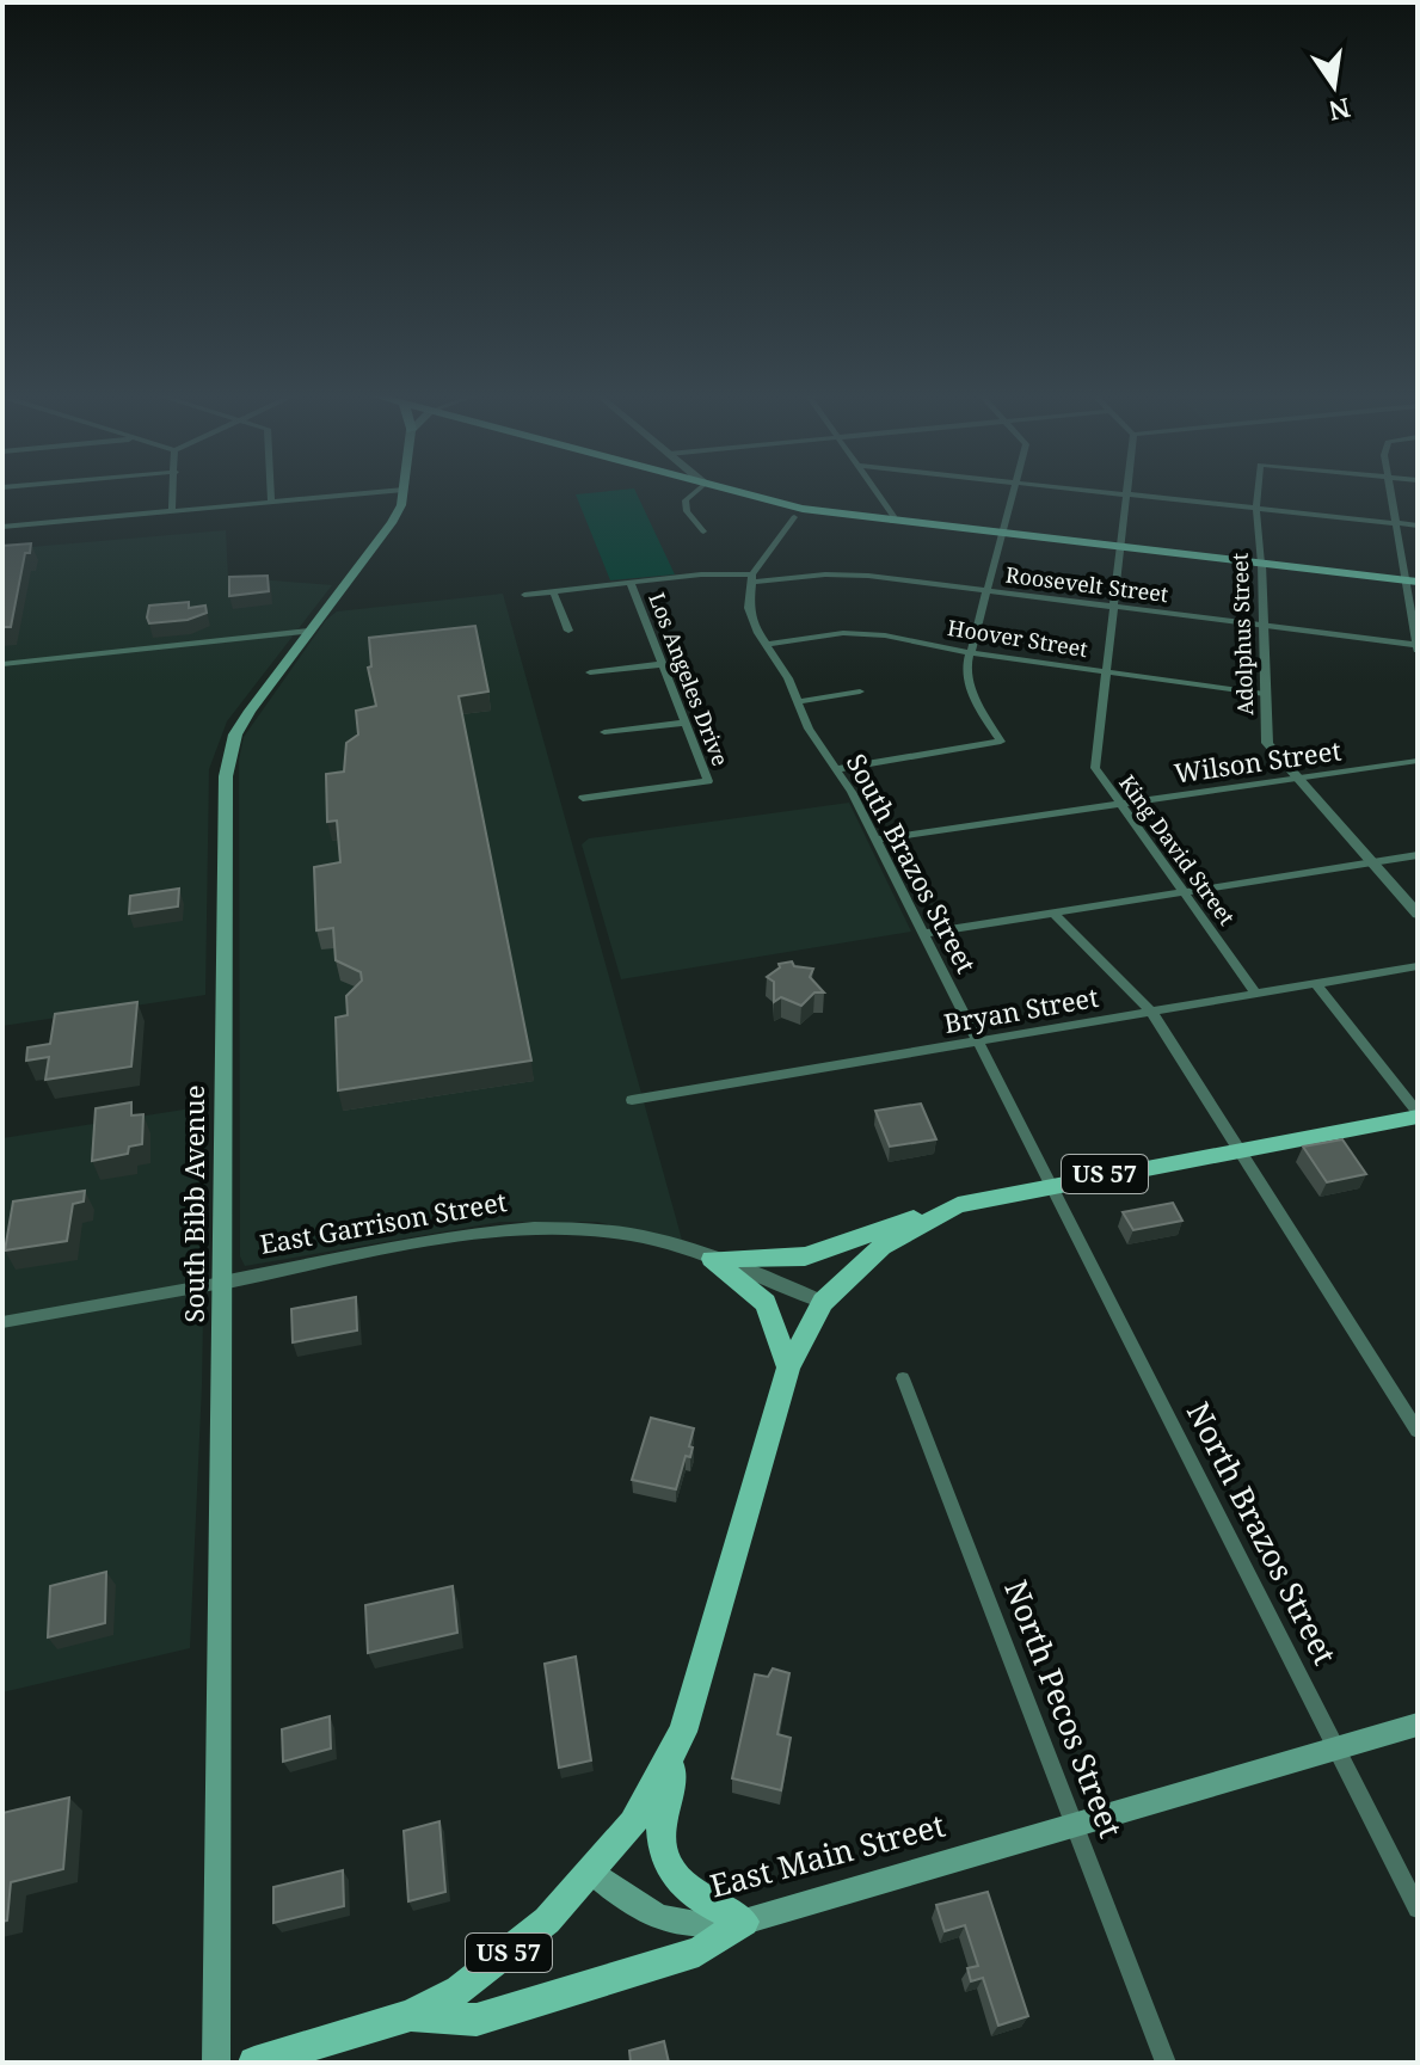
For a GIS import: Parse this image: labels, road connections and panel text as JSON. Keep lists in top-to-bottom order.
{
  "streets": {
    "main road": ["US 57", "South Bibb Avenue", "East Main Street"],
    "street": [
      "Roosevelt Street",
      "Adolphus Street",
      "Hoover Street",
      "Los Angeles Drive",
      "Wilson Street",
      "King David Street",
      "South Brazos Street",
      "Bryan Street",
      "East Garrison Street",
      "North Brazos Street",
      "North Pecos Street"
    ]
  },
  "crossings": [
    ["Roosevelt Street", "Adolphus Street"],
    ["Roosevelt Street", "Los Angeles Drive"],
    ["Roosevelt Street", "King David Street"],
    ["Roosevelt Street", "South Brazos Street"],
    ["Adolphus Street", "Hoover Street"],
    ["Adolphus Street", "Wilson Street"],
    ["Hoover Street", "King David Street"],
    ["Hoover Street", "South Brazos Street"],
    ["Wilson Street", "King David Street"],
    ["Wilson Street", "South Brazos Street"],
    ["King David Street", "Bryan Street"],
    ["South Brazos Street", "Bryan Street"],
    ["South Brazos Street", "US 57"],
    ["South Brazos Street", "North Brazos Street"],
    ["US 57", "East Garrison Street"],
    ["US 57", "North Brazos Street"],
    ["US 57", "East Main Street"],
    ["South Bibb Avenue", "East Garrison Street"],
    ["North Brazos Street", "East Main Street"],
    ["North Pecos Street", "East Main Street"]
  ],
  "north": "bottom"
}
